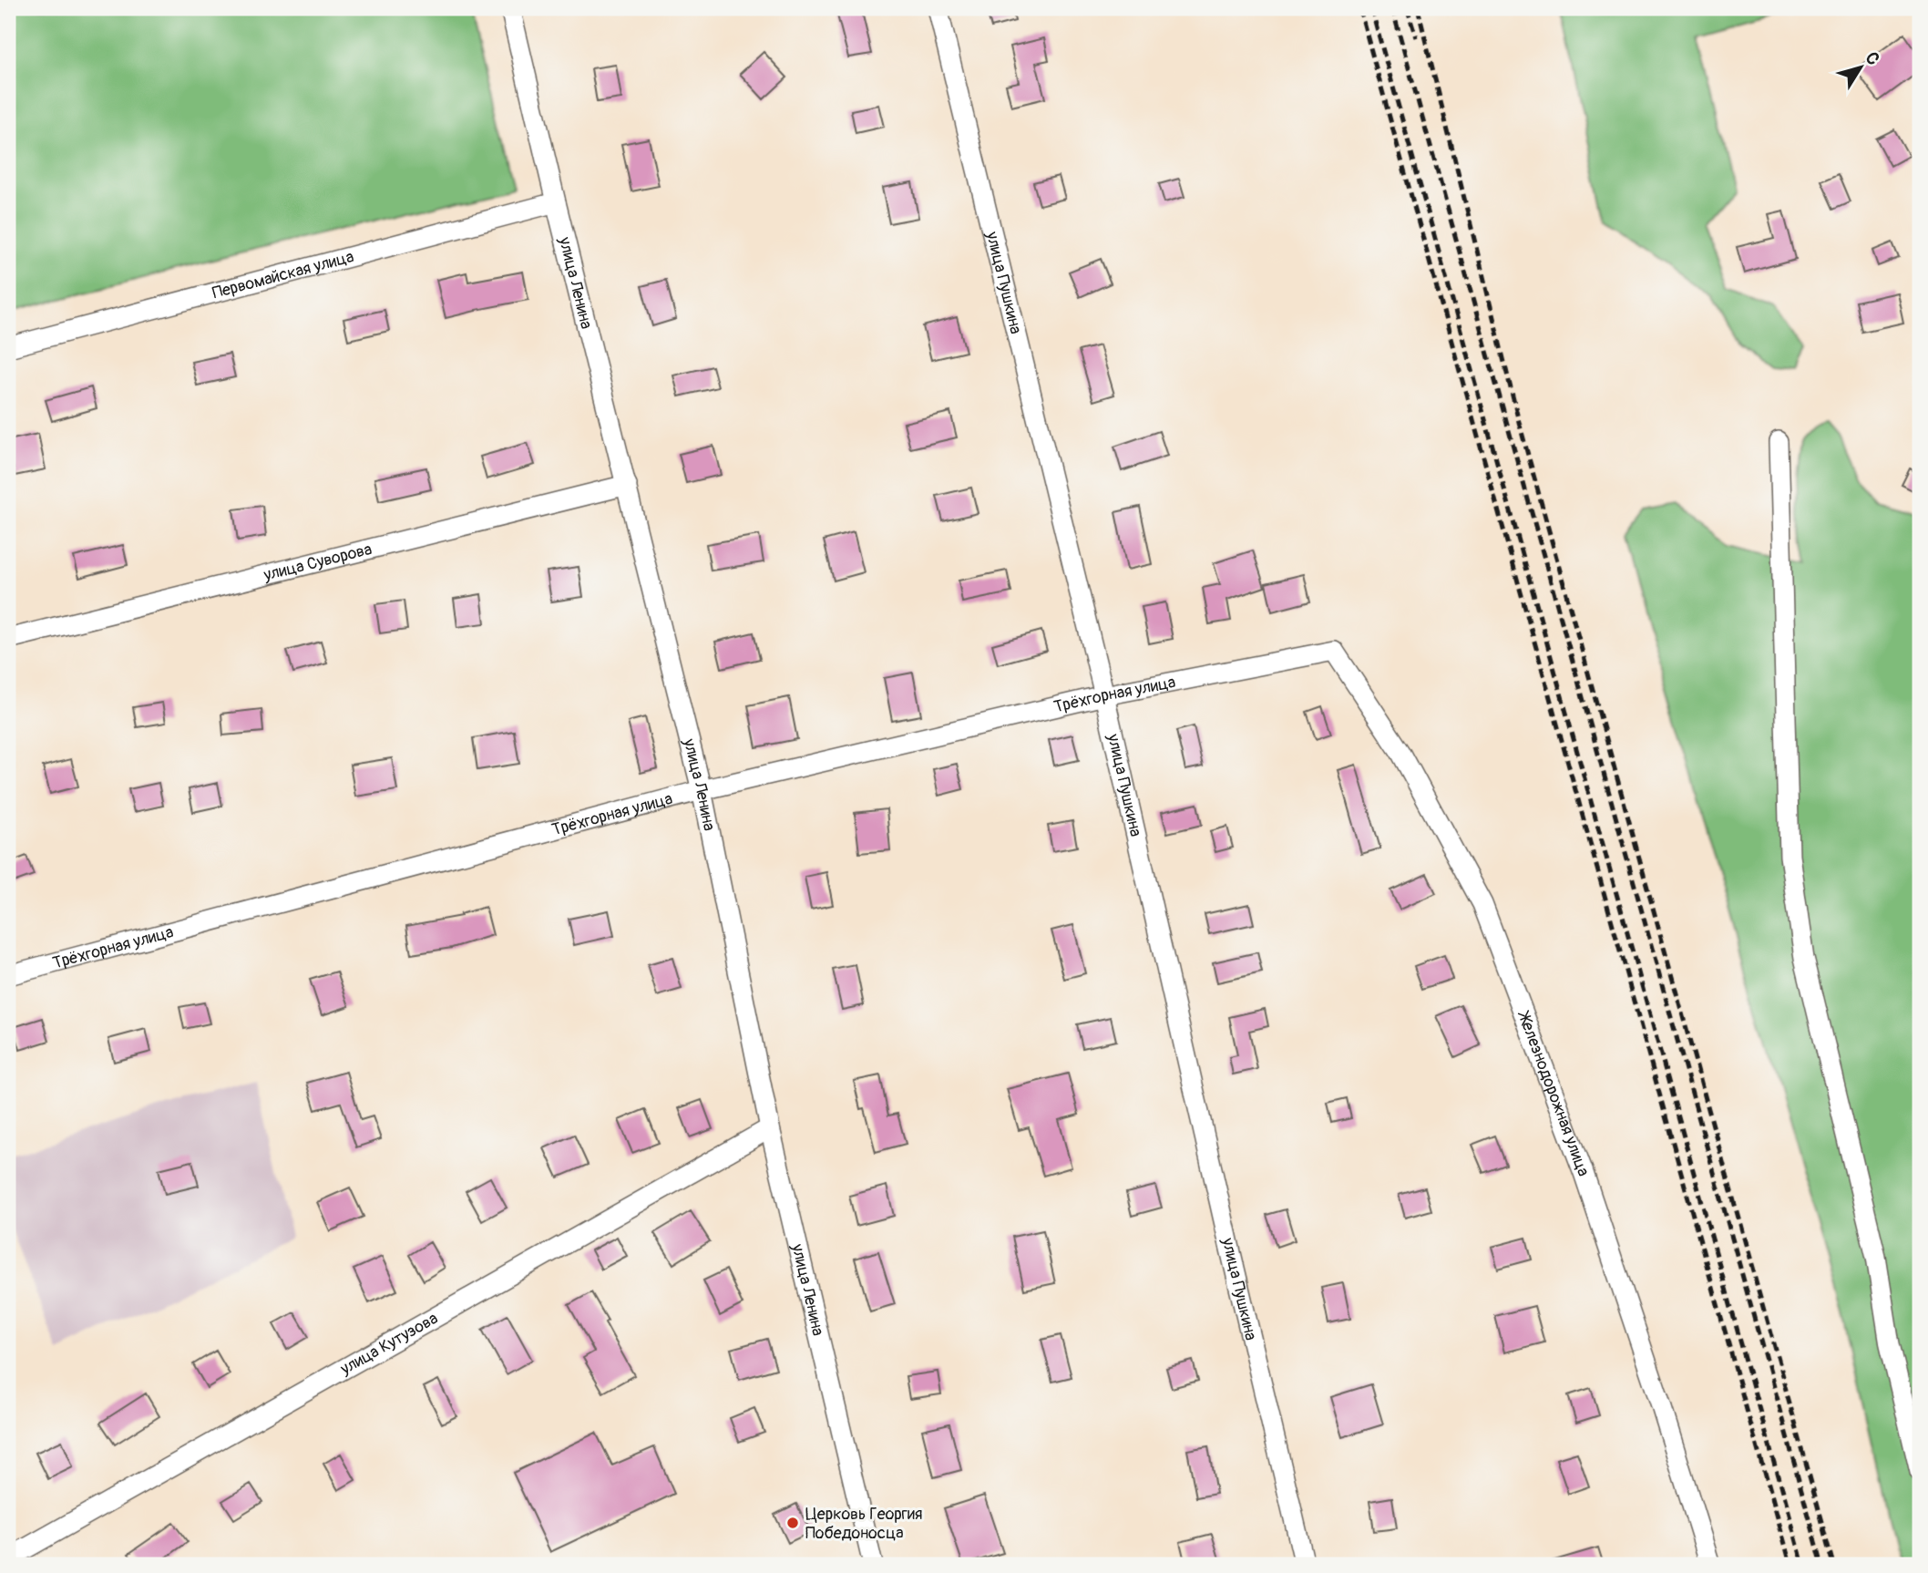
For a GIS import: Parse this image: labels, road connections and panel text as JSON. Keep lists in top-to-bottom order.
{
  "streets": {
    "street": [
      "Первомайская улица",
      "улица Ленина",
      "улица Пушкина",
      "улица Суворова",
      "Трёхгорная улица",
      "Железнодорожная улица",
      "улица Кутузова"
    ]
  },
  "crossings": [
    ["Первомайская улица", "улица Ленина"],
    ["улица Ленина", "улица Суворова"],
    ["улица Ленина", "Трёхгорная улица"],
    ["улица Ленина", "улица Кутузова"],
    ["улица Пушкина", "Трёхгорная улица"],
    ["Трёхгорная улица", "Железнодорожная улица"]
  ],
  "places": ["Церковь Георгия Победоносца"],
  "north": "top right"
}
